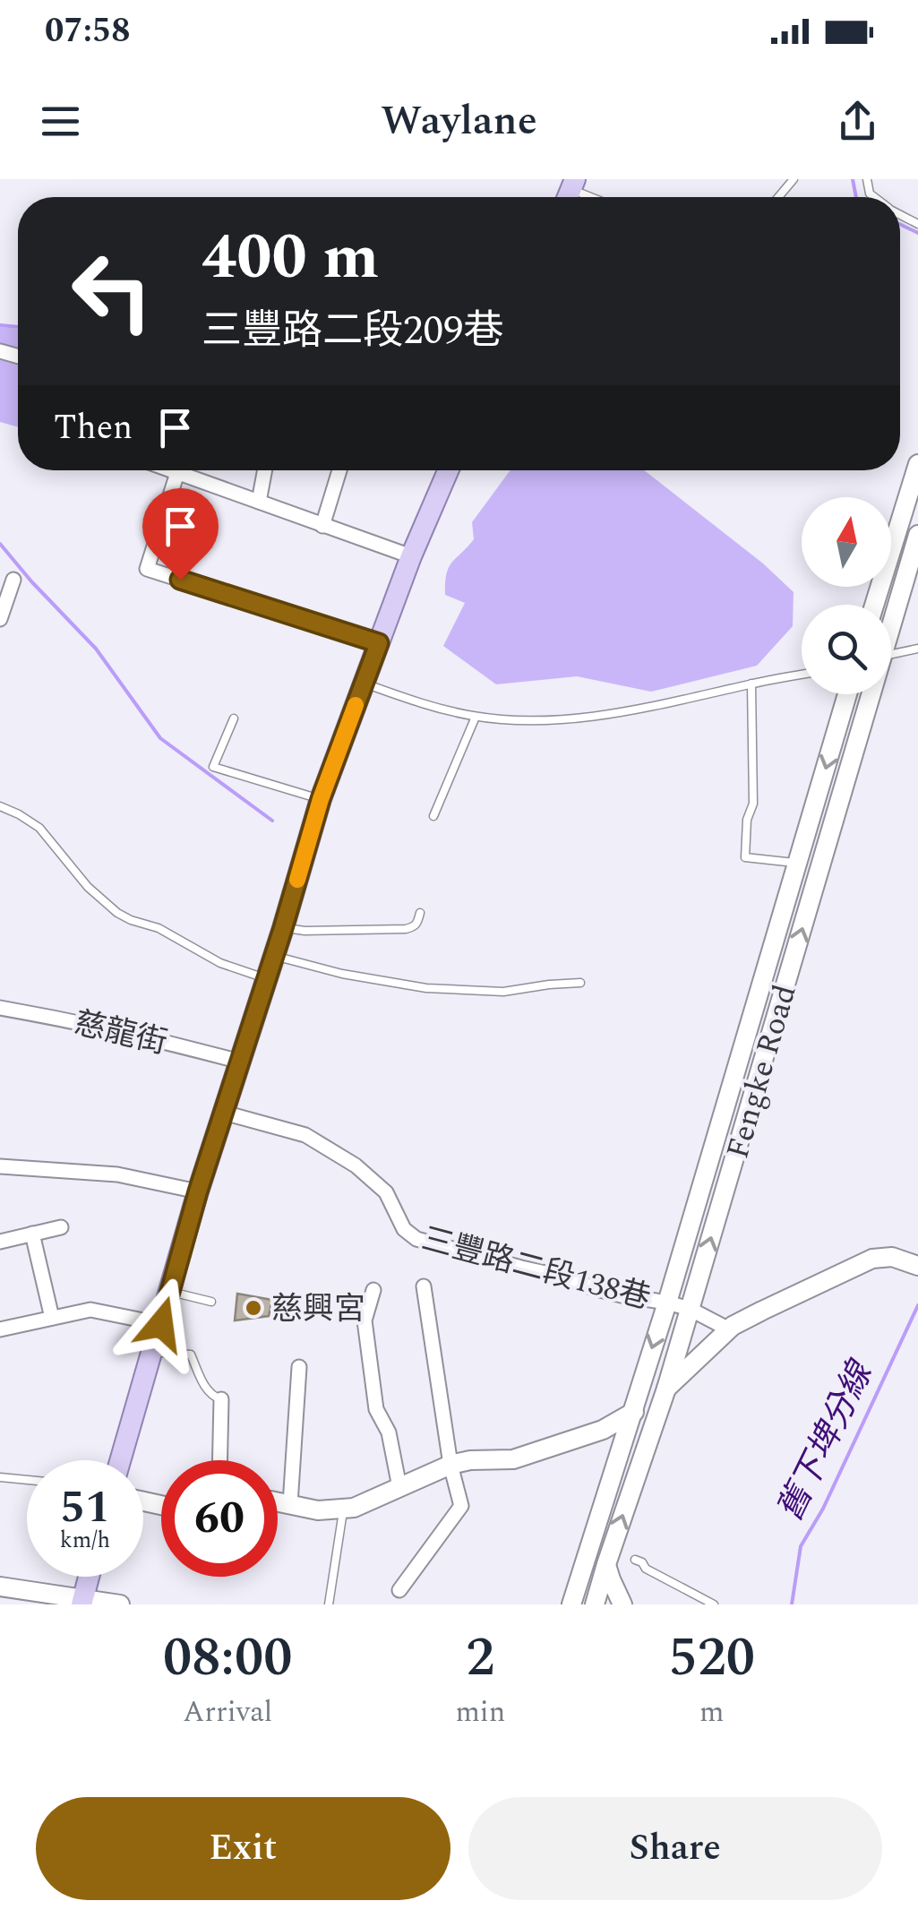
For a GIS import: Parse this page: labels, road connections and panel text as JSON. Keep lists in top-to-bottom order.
{
  "streets": {
    "street": ["慈龍街", "Fengke Road", "三豐路二段138巷"]
  },
  "crossings": [
    ["Fengke Road", "三豐路二段138巷"]
  ],
  "water": ["舊下埤分線"],
  "places": ["慈興宮"],
  "north": "top",
  "page": {
    "status": "07:58",
    "header": "Waylane",
    "turn": ["400 m", "三豐路二段209巷"],
    "then": "Then",
    "speed": "51 km/h",
    "limit": "60",
    "eta": [
      "08:00",
      "Arrival",
      "2",
      "min",
      "520",
      "m"
    ],
    "buttons": ["Exit", "Share"]
  }
}
